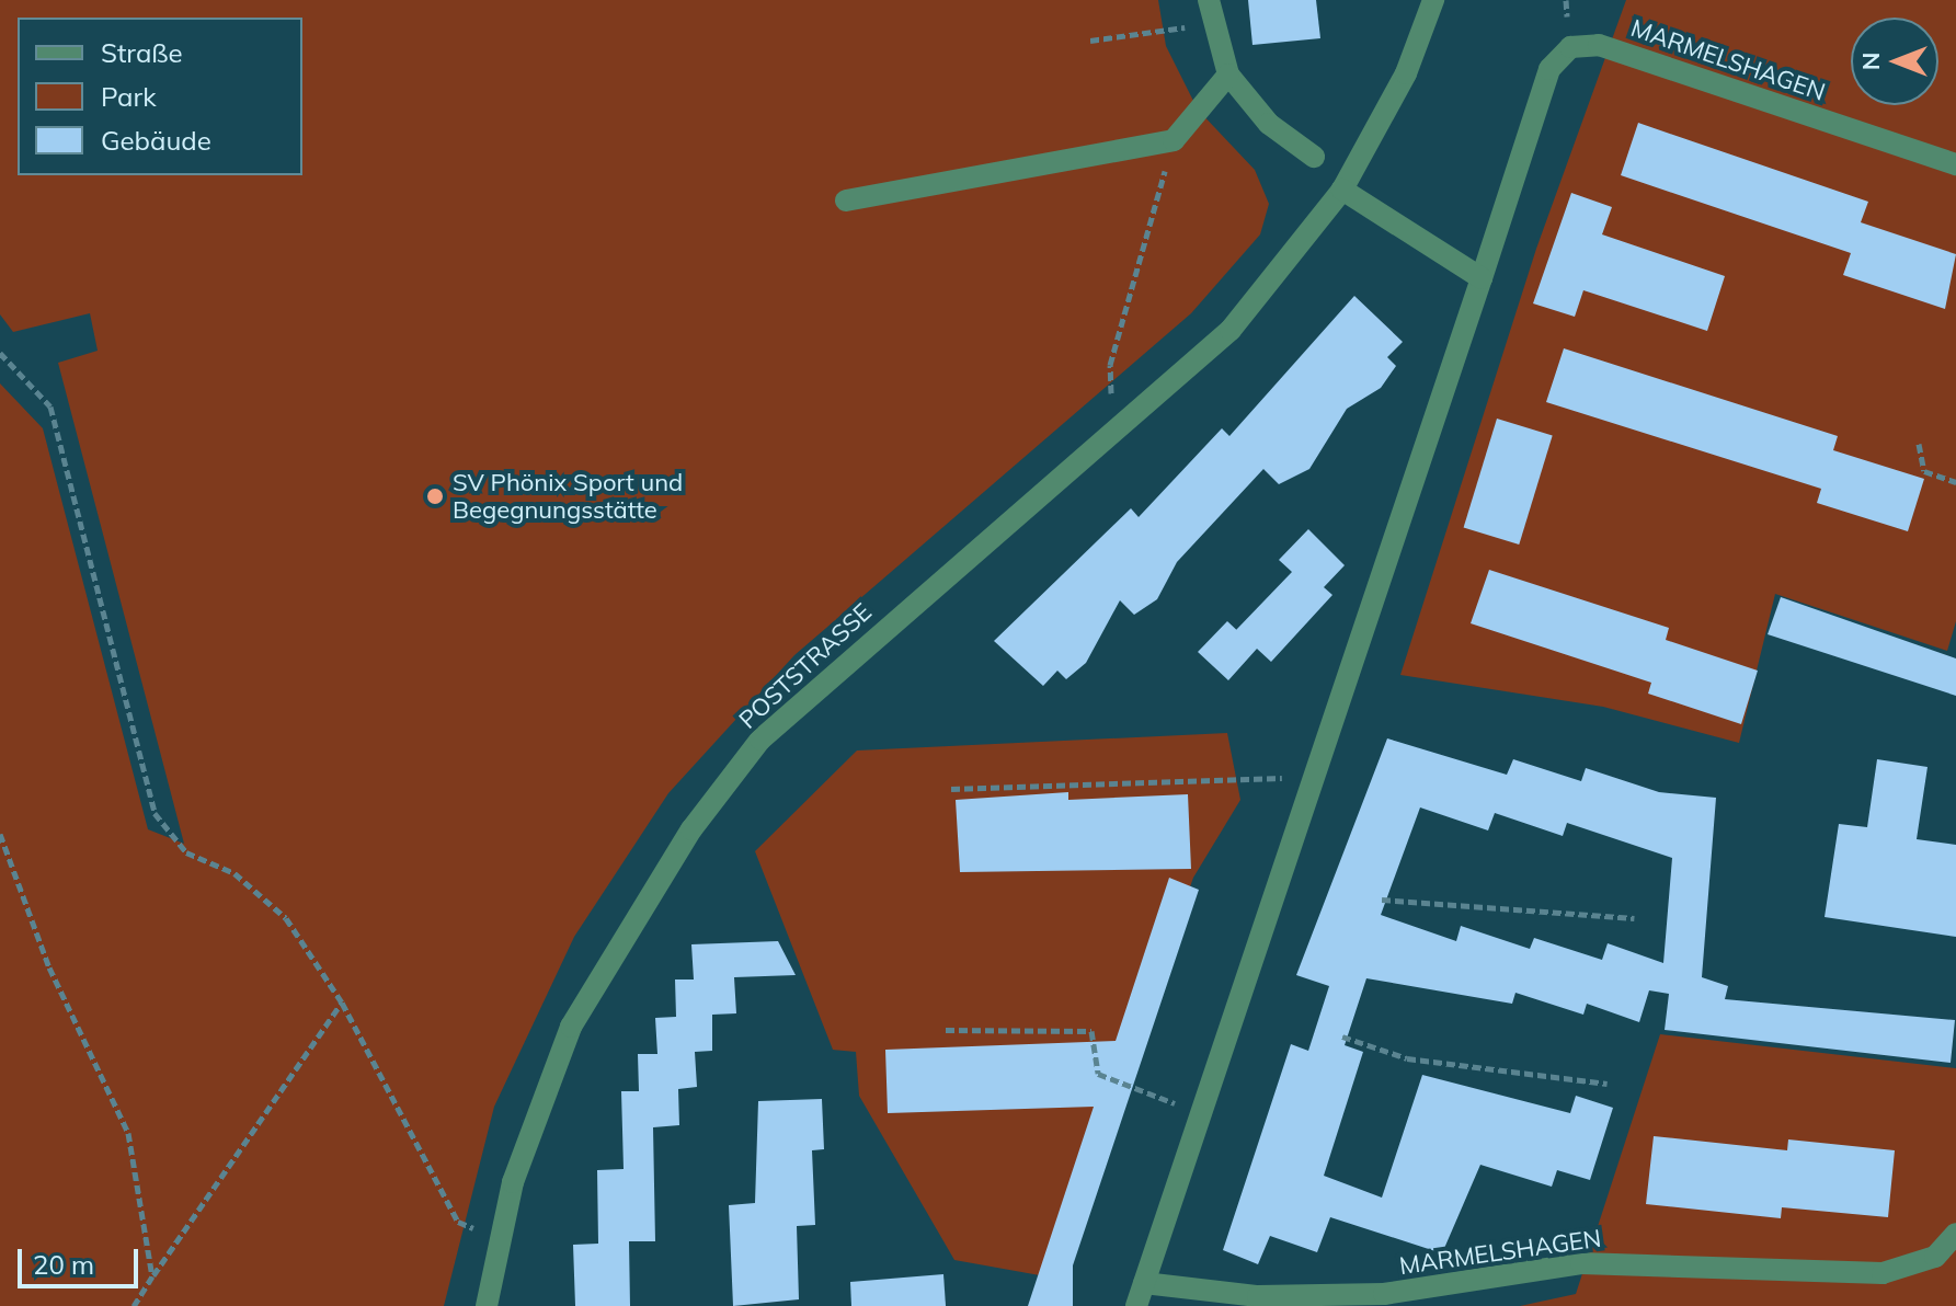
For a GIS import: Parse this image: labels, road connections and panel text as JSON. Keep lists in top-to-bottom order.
{
  "streets": {
    "street": ["MARMELSHAGEN", "POSTSTRASSE"]
  },
  "places": ["SV Phönix Sport und Begegnungsstätte"],
  "legend": ["Straße", "Park", "Gebäude"],
  "scale_bar": "20 m",
  "north": "left"
}
